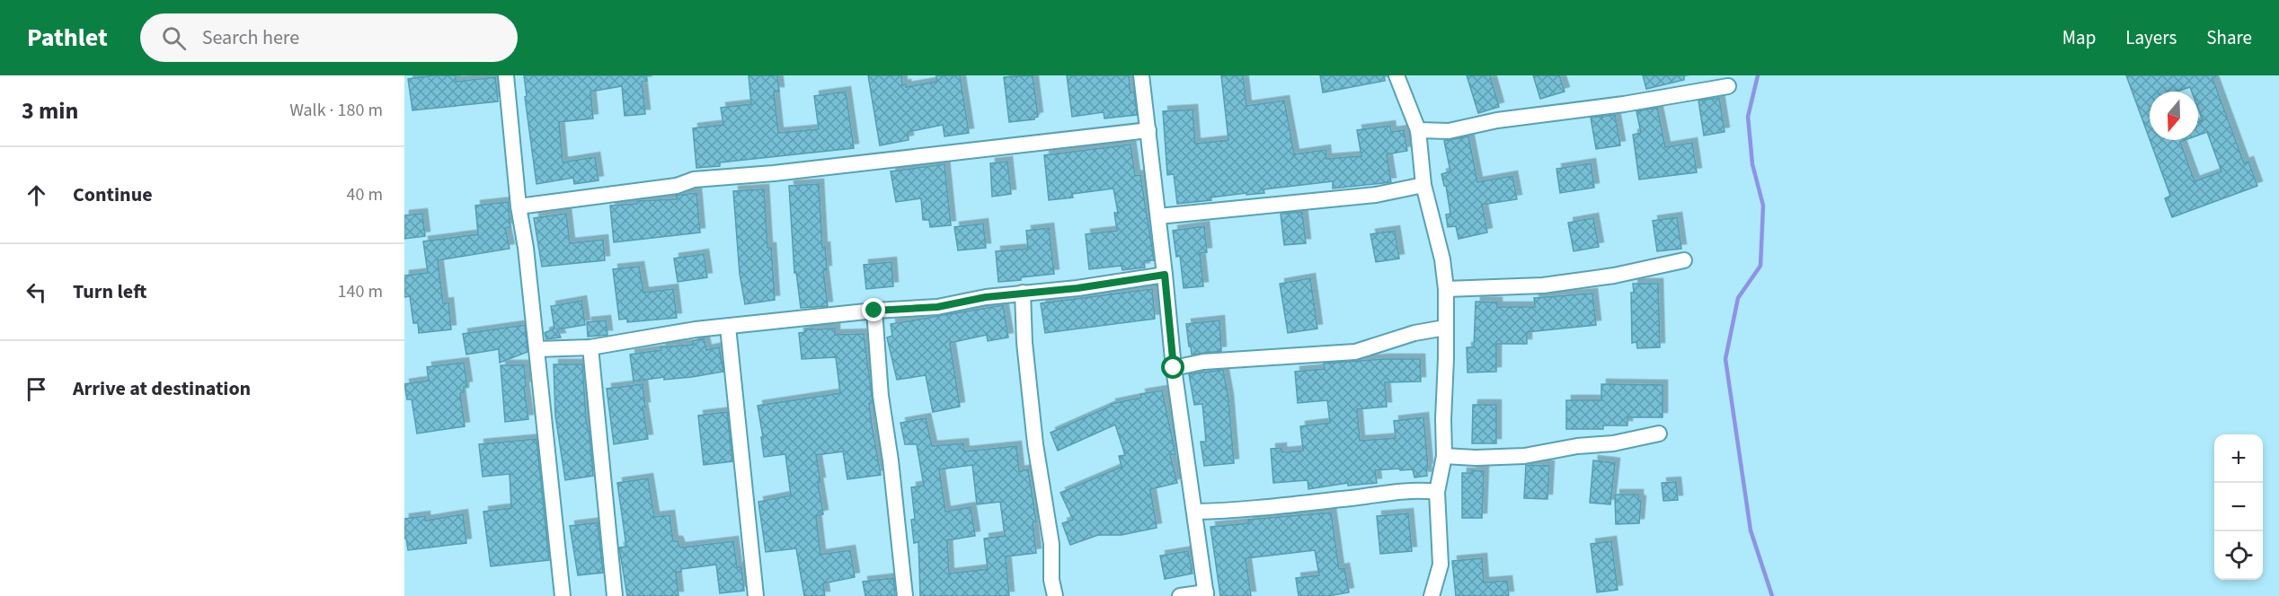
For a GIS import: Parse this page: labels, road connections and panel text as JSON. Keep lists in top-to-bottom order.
{
  "north": "bottom",
  "page": {
    "header": "Pathlet",
    "search": "Search here",
    "nav": ["Map", "Layers", "Share"],
    "heading": ["3 min", "Walk · 180 m"],
    "list": [
      ["Continue", "40 m"],
      ["Turn left", "140 m"],
      "Arrive at destination"
    ],
    "map_buttons": ["+", "−"]
  }
}
